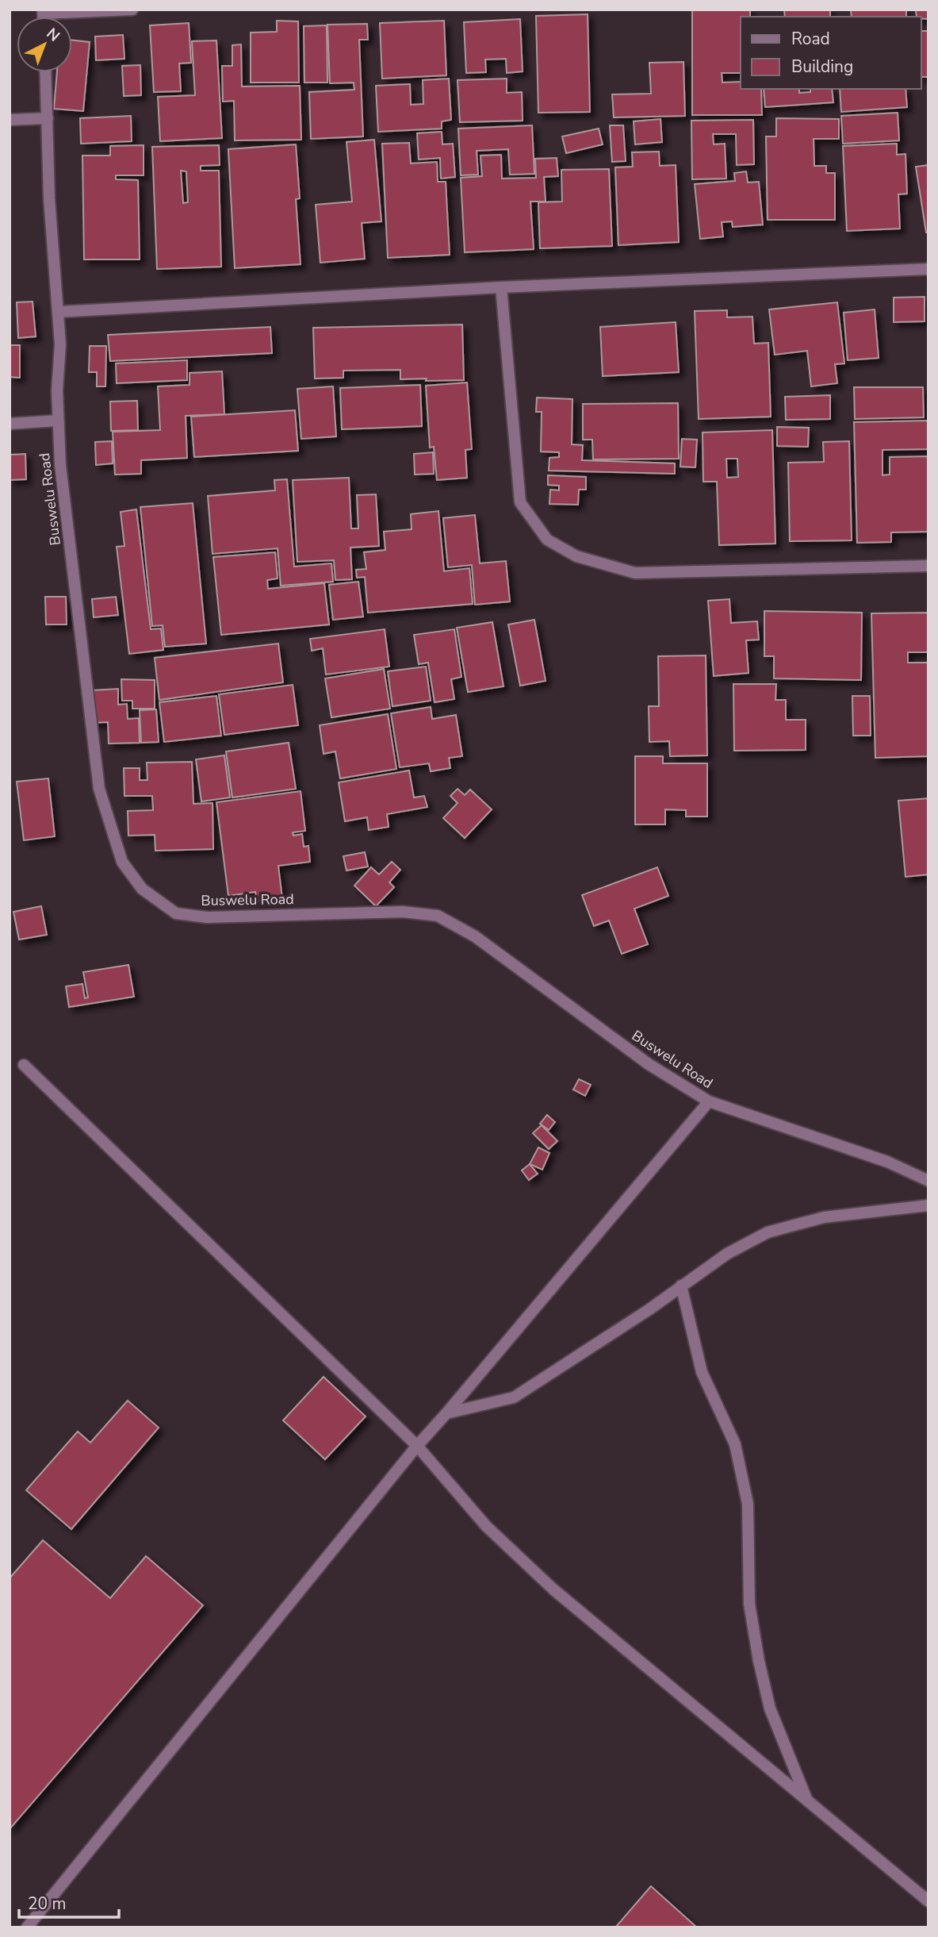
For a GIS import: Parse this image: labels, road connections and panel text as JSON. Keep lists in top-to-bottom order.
{
  "streets": {
    "street": ["Buswelu Road"]
  },
  "legend": ["Road", "Building"],
  "scale_bar": "20 m",
  "north": "top right"
}
